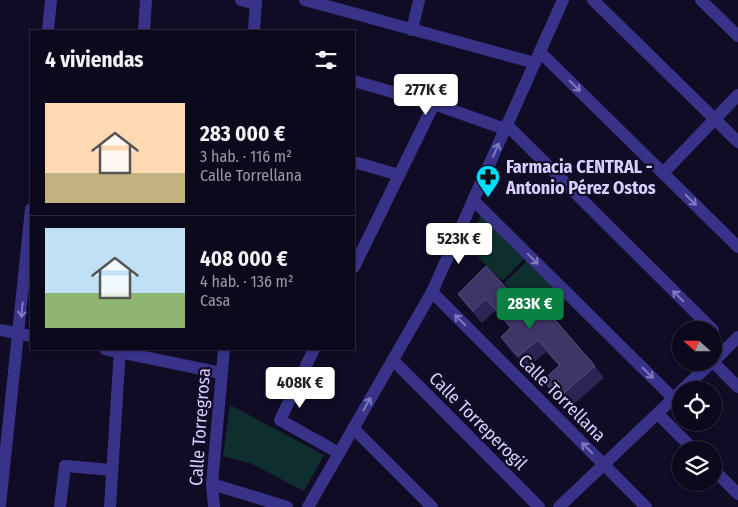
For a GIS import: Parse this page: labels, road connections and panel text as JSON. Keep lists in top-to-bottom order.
{
  "streets": {
    "street": ["Calle Torrellana", "Calle Torreperogil", "Calle Torregrosa"]
  },
  "places": {
    "pharmacy": ["Farmacia CENTRAL - Antonio Pérez Ostos"]
  },
  "north": "left",
  "page": {
    "heading": "4 viviendas",
    "price": [
      "277K €",
      "523K €",
      "283K €",
      "408K €"
    ],
    "list": [
      {
        "name": "283 000 €",
        "note": "3 hab. · 116 m² · Calle Torrellana"
      },
      {
        "name": "408 000 €",
        "note": "4 hab. · 136 m² · Casa"
      }
    ]
  }
}
